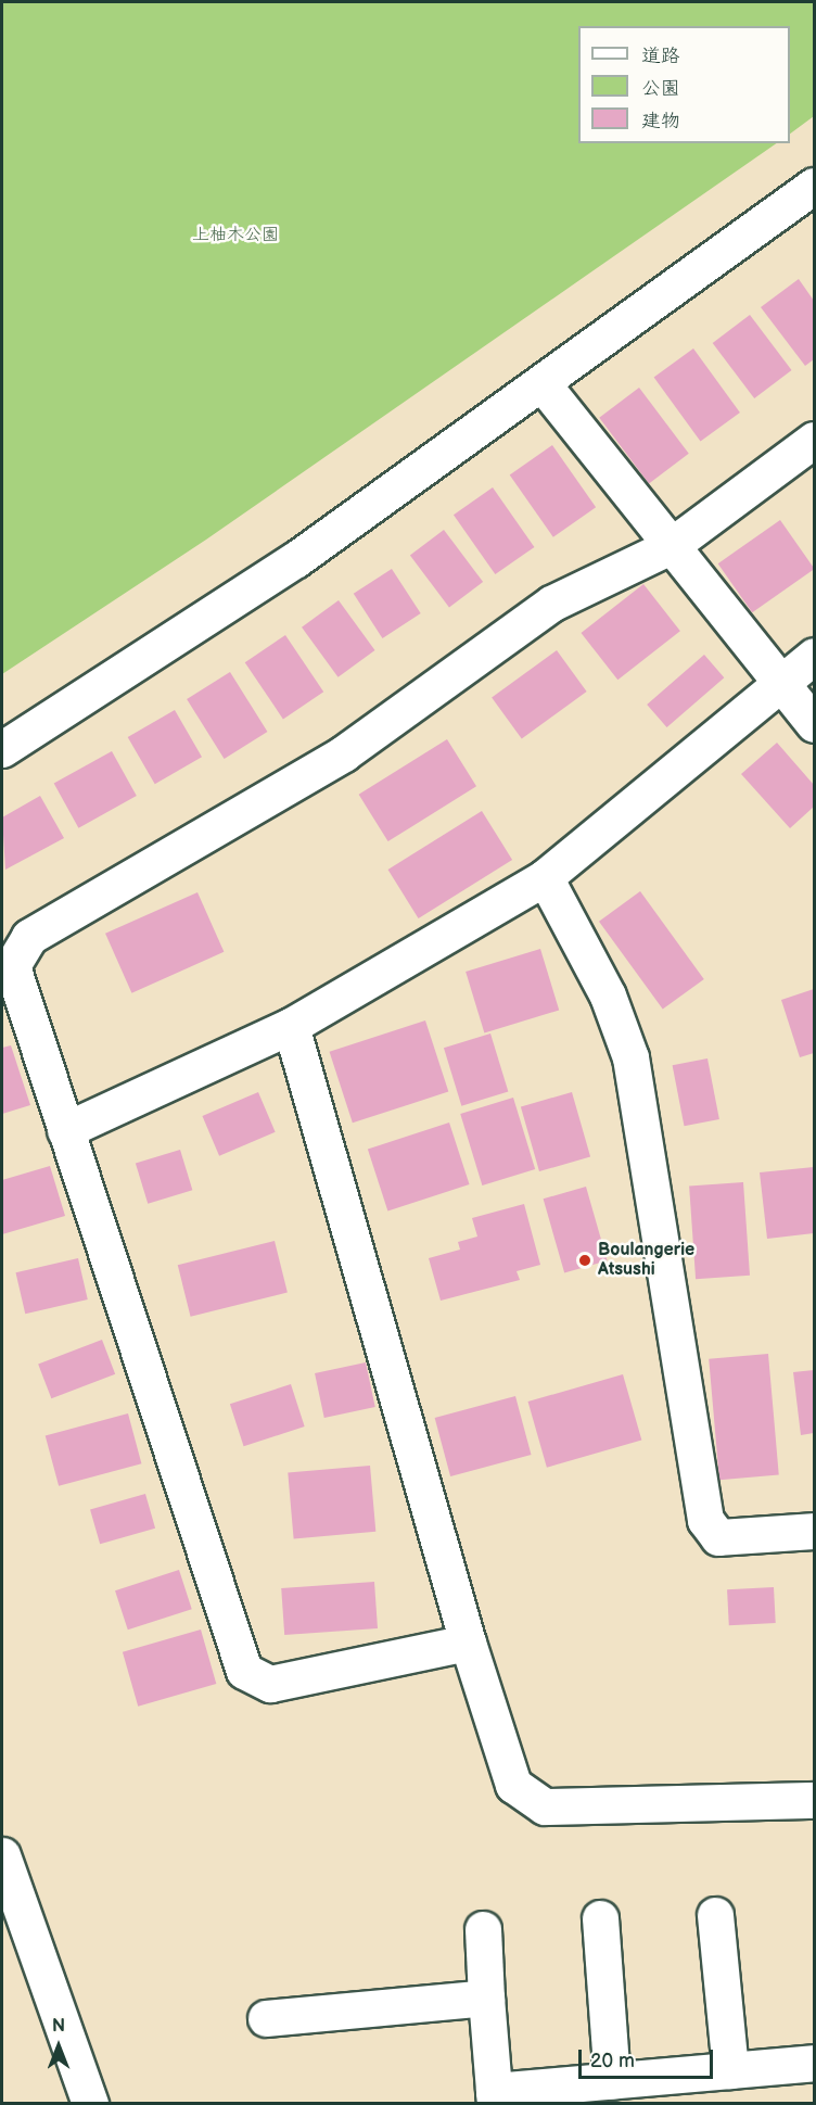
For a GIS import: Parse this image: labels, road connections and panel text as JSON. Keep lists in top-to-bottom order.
{
  "parks": ["上柚木公園"],
  "places": ["Boulangerie Atsushi"],
  "legend": ["道路", "公園", "建物"],
  "scale_bar": "20 m",
  "north": "top"
}
